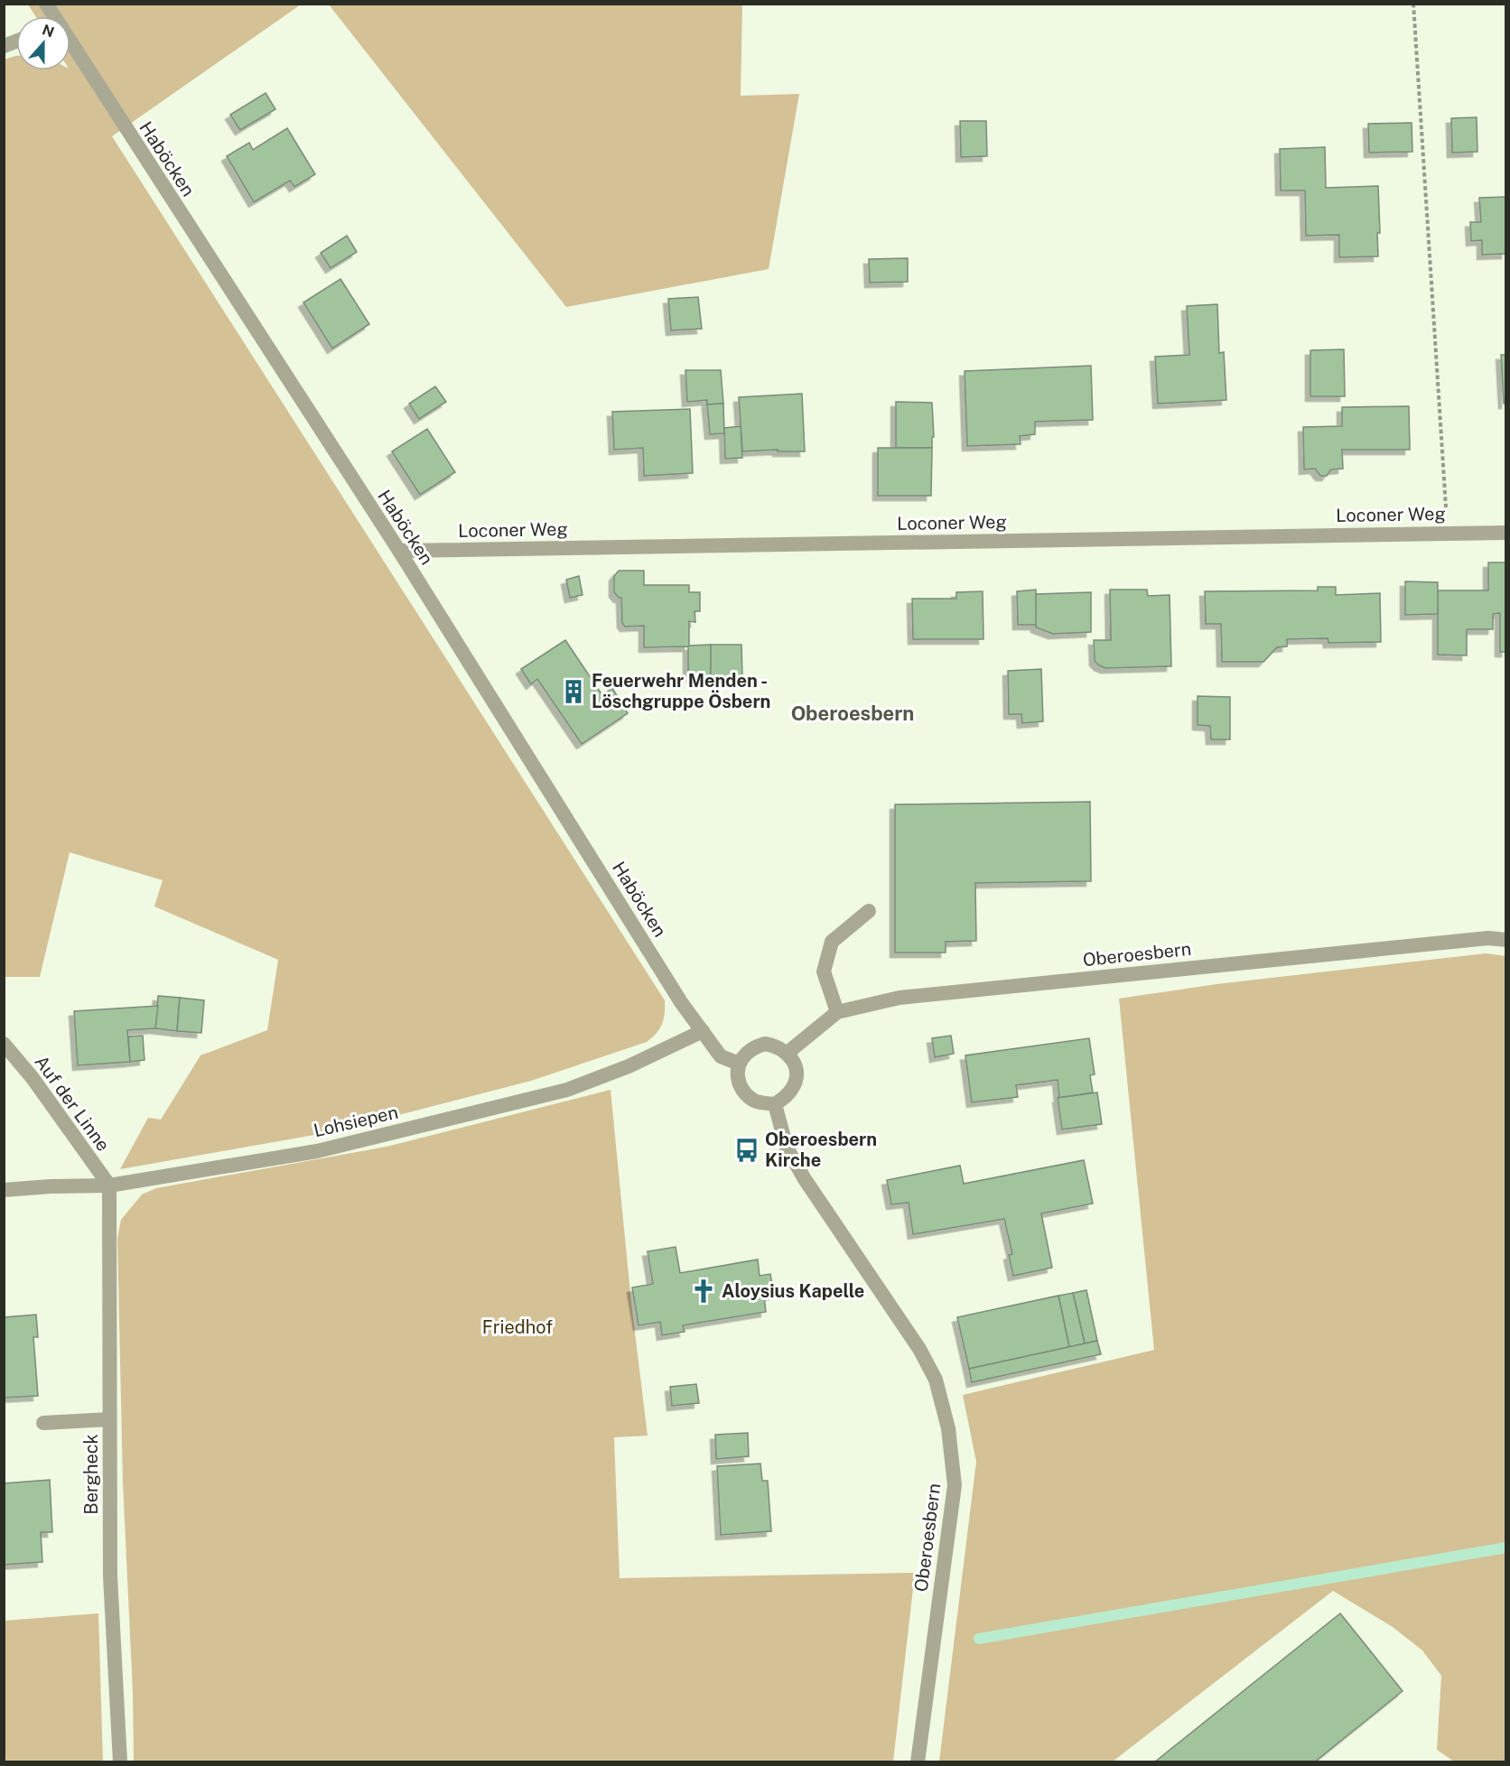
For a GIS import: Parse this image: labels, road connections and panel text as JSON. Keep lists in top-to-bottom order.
{
  "streets": {
    "street": [
      "Haböcken",
      "Loconer Weg",
      "Oberoesbern",
      "Auf der Linne",
      "Lohsiepen",
      "Bergheck"
    ]
  },
  "crossings": [
    ["Haböcken", "Loconer Weg"],
    ["Haböcken", "Oberoesbern"],
    ["Haböcken", "Lohsiepen"],
    ["Auf der Linne", "Lohsiepen"],
    ["Auf der Linne", "Bergheck"],
    ["Lohsiepen", "Bergheck"]
  ],
  "districts": ["Oberoesbern"],
  "parks": ["Friedhof"],
  "places": {
    "building": ["Feuerwehr Menden - Löschgruppe Ösbern"],
    "bus stop": ["Oberoesbern Kirche"],
    "church": ["Aloysius Kapelle"]
  },
  "north": "top"
}
